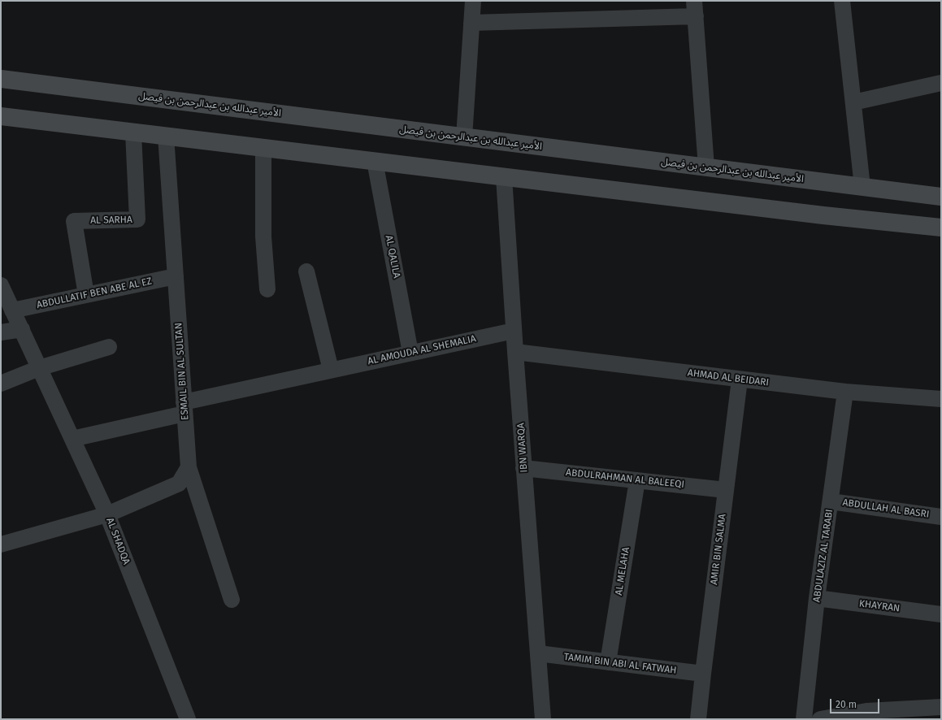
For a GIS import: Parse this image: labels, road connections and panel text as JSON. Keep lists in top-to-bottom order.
{
  "streets": {
    "main road": ["الأمير عبدالله بن عبدالرحمن بن فيصل"],
    "street": [
      "AL SARHA",
      "AL QALILA",
      "ABDULLATIF BEN ABE AL EZ",
      "AL AMOUDA AL SHEMALIA",
      "ESMAIL BIN AL SULTAN",
      "AHMAD AL BEIDARI",
      "IBN WARQA",
      "ABDULRAHMAN AL BALEEQI",
      "ABDULLAH AL BASRI",
      "AL SHADQA",
      "AMIR BIN SALMA",
      "ABDULAZIZ AL TARABI",
      "AL MELAHA",
      "KHAYRAN",
      "TAMIM BIN ABI AL FATWAH"
    ]
  },
  "crossings": [
    ["AL SARHA", "ABDULLATIF BEN ABE AL EZ"],
    ["AL QALILA", "AL AMOUDA AL SHEMALIA"],
    ["ABDULLATIF BEN ABE AL EZ", "ESMAIL BIN AL SULTAN"],
    ["ABDULLATIF BEN ABE AL EZ", "AL SHADQA"],
    ["AL AMOUDA AL SHEMALIA", "ESMAIL BIN AL SULTAN"],
    ["AL AMOUDA AL SHEMALIA", "IBN WARQA"],
    ["AL AMOUDA AL SHEMALIA", "AL SHADQA"],
    ["AHMAD AL BEIDARI", "IBN WARQA"],
    ["AHMAD AL BEIDARI", "AMIR BIN SALMA"],
    ["AHMAD AL BEIDARI", "ABDULAZIZ AL TARABI"],
    ["IBN WARQA", "ABDULRAHMAN AL BALEEQI"],
    ["IBN WARQA", "TAMIM BIN ABI AL FATWAH"],
    ["ABDULRAHMAN AL BALEEQI", "AMIR BIN SALMA"],
    ["ABDULRAHMAN AL BALEEQI", "AL MELAHA"],
    ["ABDULLAH AL BASRI", "ABDULAZIZ AL TARABI"],
    ["AMIR BIN SALMA", "TAMIM BIN ABI AL FATWAH"],
    ["ABDULAZIZ AL TARABI", "KHAYRAN"],
    ["AL MELAHA", "TAMIM BIN ABI AL FATWAH"]
  ],
  "scale_bar": "20 m"
}
